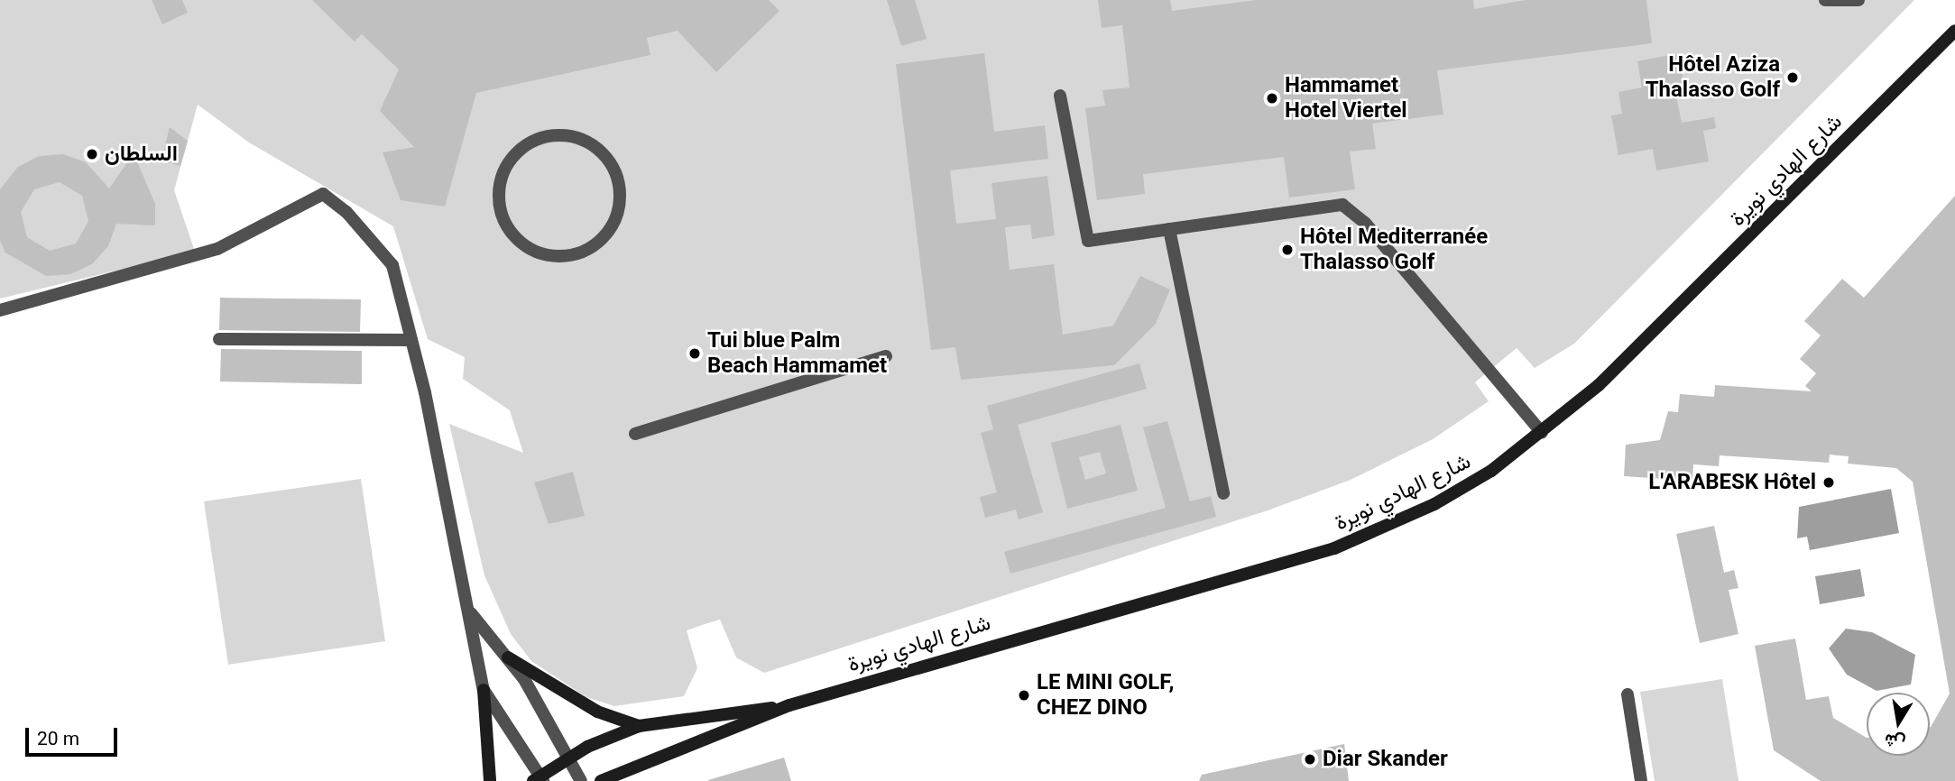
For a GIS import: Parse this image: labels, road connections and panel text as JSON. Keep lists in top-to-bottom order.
{
  "streets": {
    "street": ["شارع الهادي نويرة"]
  },
  "places": [
    "Hôtel Aziza Thalasso Golf",
    "Hammamet Hotel Viertel",
    "السلطان",
    "Hôtel Mediterranée Thalasso Golf",
    "Tui blue Palm Beach Hammamet",
    "L'ARABESK Hôtel",
    "LE MINI GOLF, CHEZ DINO",
    "Diar Skander"
  ],
  "scale_bar": "20 m",
  "north": "bottom"
}
